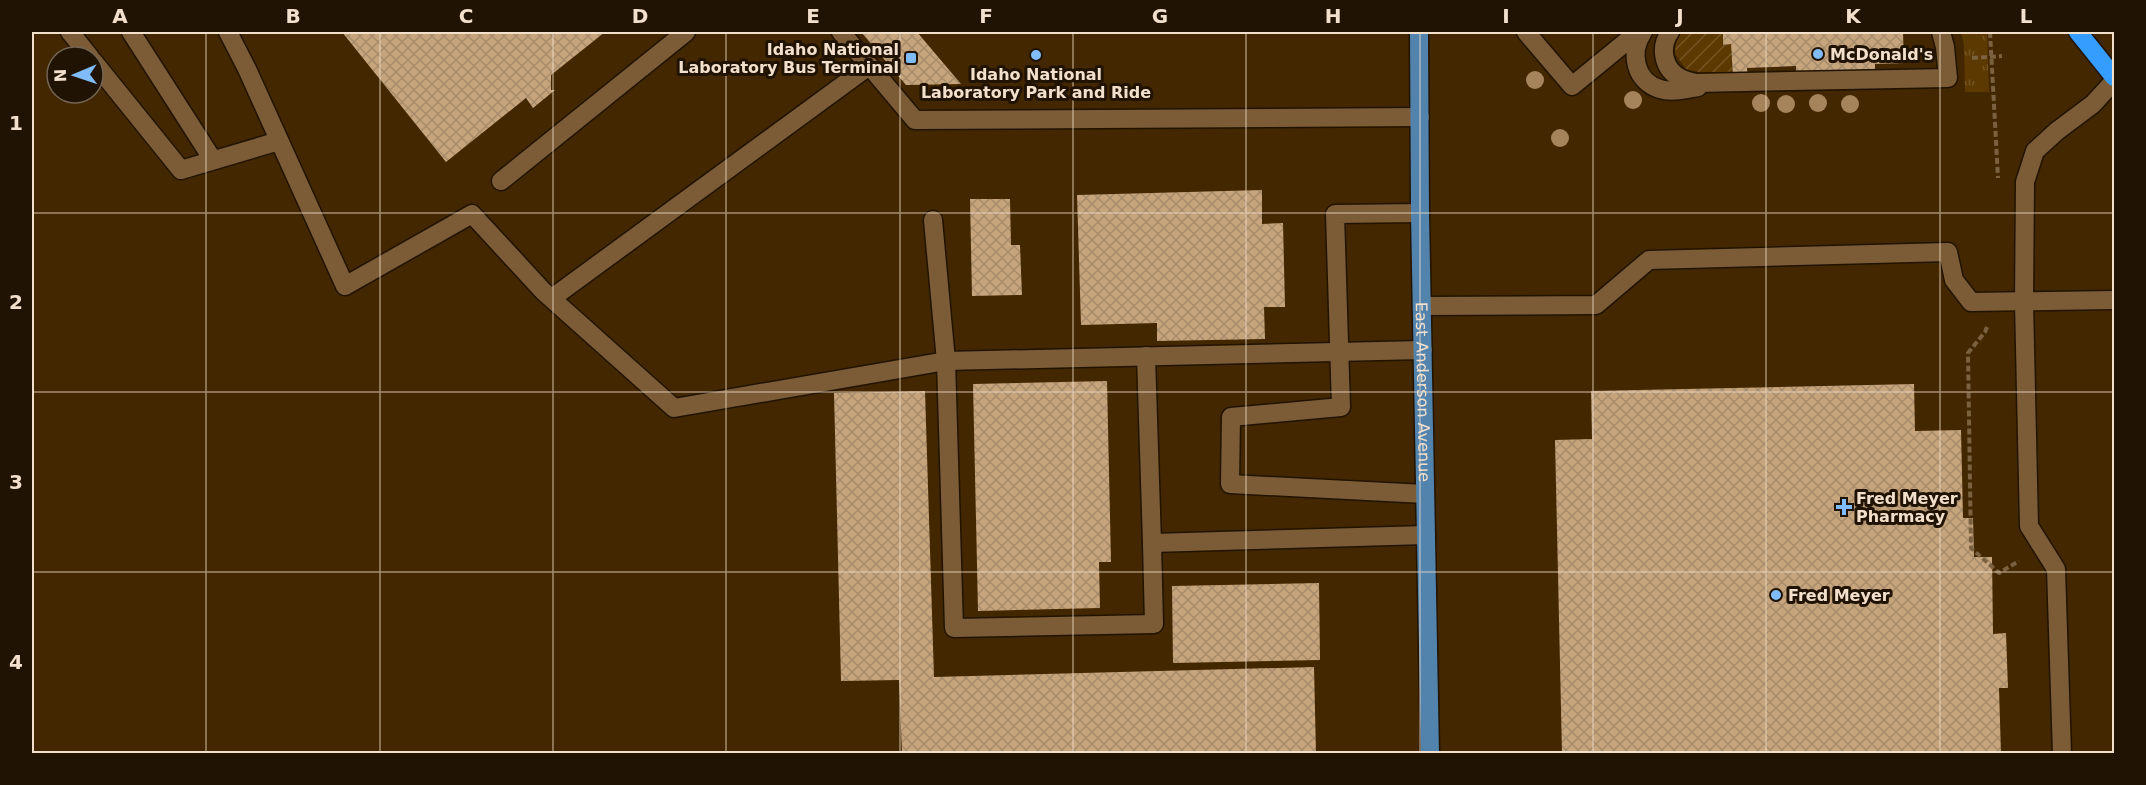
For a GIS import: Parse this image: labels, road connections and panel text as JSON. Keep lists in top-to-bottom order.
{
  "streets": {
    "main road": ["East Anderson Avenue"]
  },
  "places": {
    "other": ["McDonald's", "Idaho National Laboratory Park and Ride", "Fred Meyer"],
    "transit": ["Idaho National Laboratory Bus Terminal"],
    "health": ["Fred Meyer Pharmacy"]
  },
  "north": "left",
  "grid": {
    "columns": [
      "A",
      "B",
      "C",
      "D",
      "E",
      "F",
      "G",
      "H",
      "I",
      "J",
      "K",
      "L"
    ],
    "rows": [
      "1",
      "2",
      "3",
      "4"
    ]
  }
}
